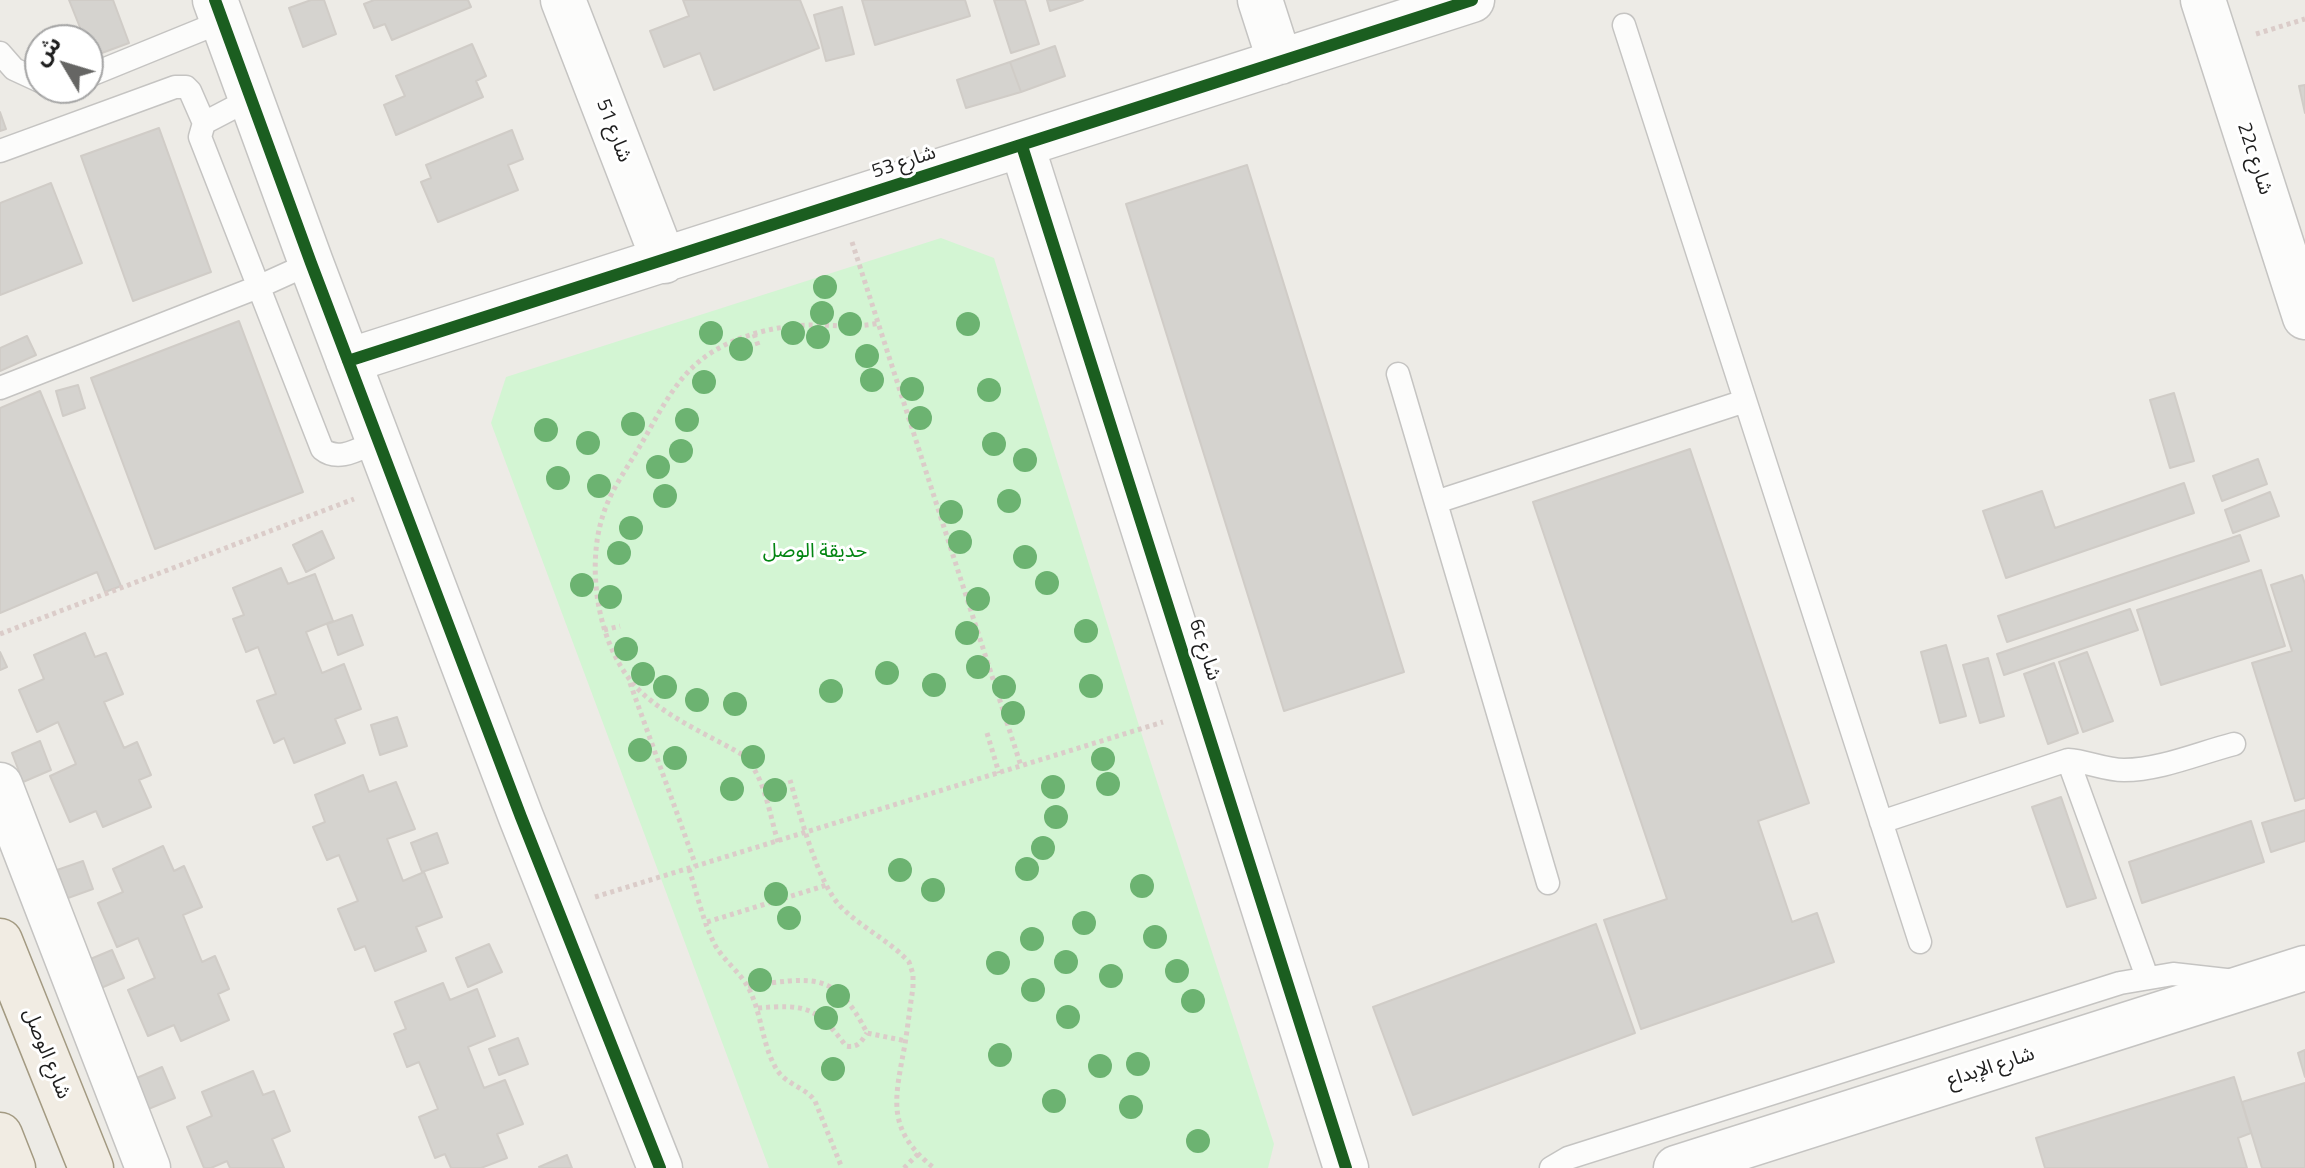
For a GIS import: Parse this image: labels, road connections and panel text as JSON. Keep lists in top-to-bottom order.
{
  "streets": {
    "main road": ["شارع الوصل"],
    "street": [
      "شارع 51",
      "22c شارع",
      "شارع 53",
      "6c شارع",
      "شارع الإبداع"
    ]
  },
  "crossings": [
    ["شارع 51", "شارع 53"],
    ["شارع 53", "6c شارع"]
  ],
  "parks": ["حديقة الوصل"],
  "north": "top left"
}
